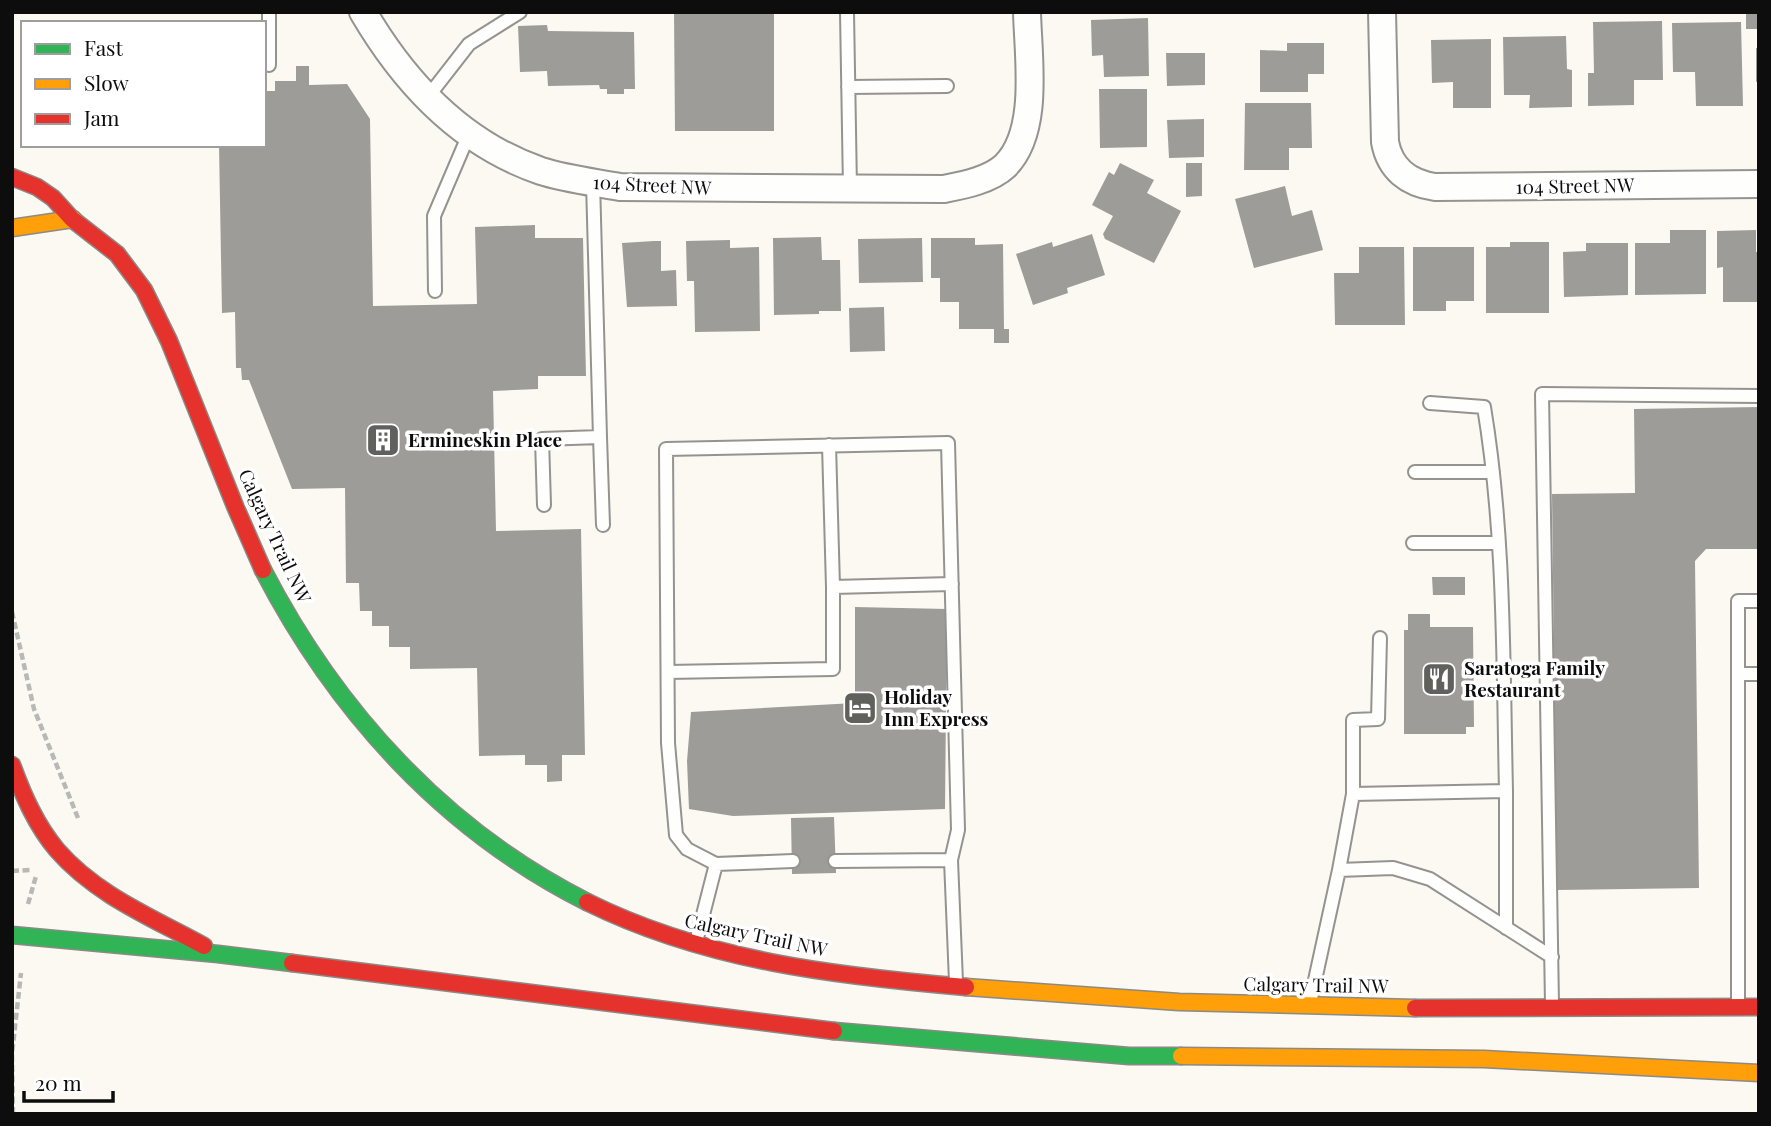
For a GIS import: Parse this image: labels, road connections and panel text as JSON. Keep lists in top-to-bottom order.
{
  "streets": {
    "main road": ["Calgary Trail NW"],
    "street": ["104 Street NW"]
  },
  "places": {
    "building": ["Ermineskin Place"],
    "restaurant": ["Saratoga Family Restaurant"],
    "hotel": ["Holiday Inn Express"]
  },
  "legend": ["Fast", "Slow", "Jam"],
  "scale_bar": "20 m"
}
